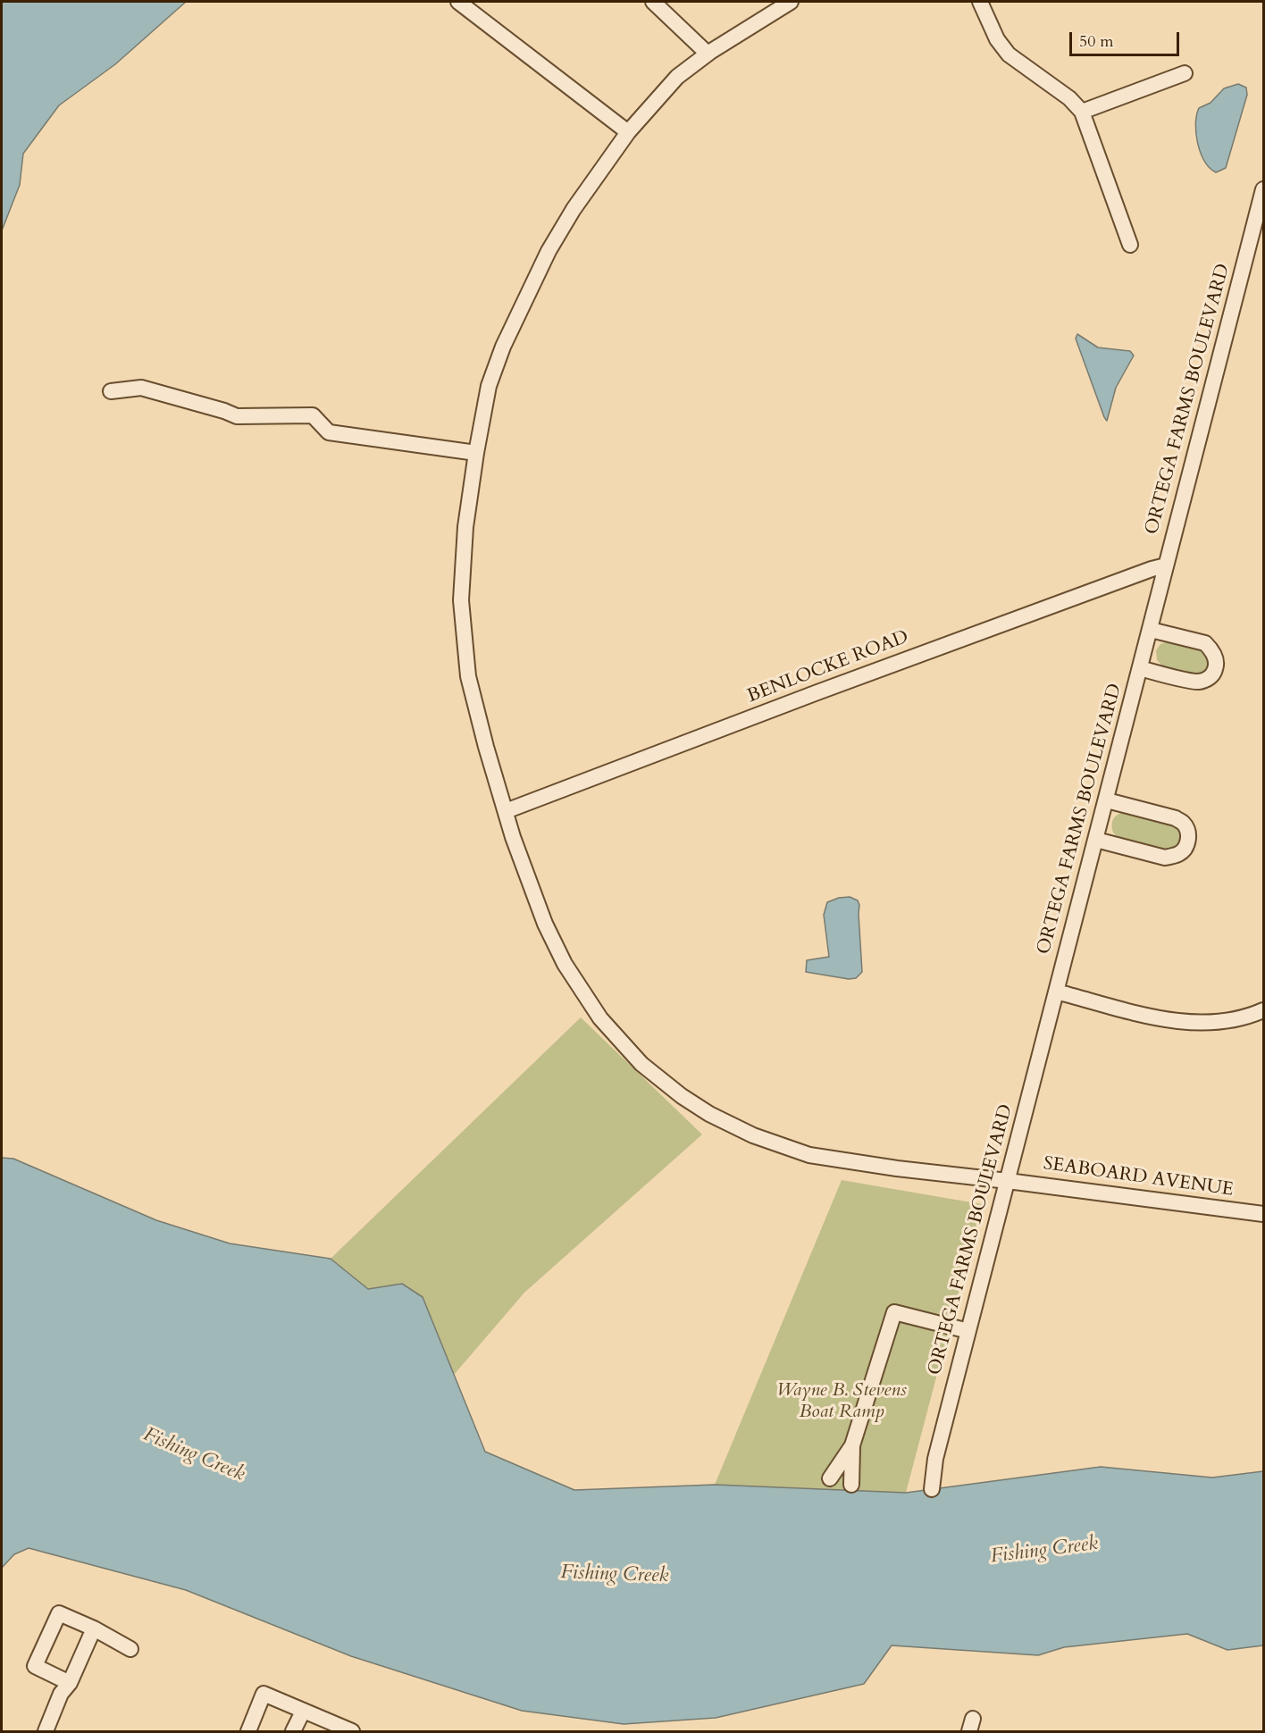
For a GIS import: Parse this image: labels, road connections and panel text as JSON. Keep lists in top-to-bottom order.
{
  "streets": {
    "street": ["ORTEGA FARMS BOULEVARD", "BENLOCKE ROAD", "SEABOARD AVENUE"]
  },
  "crossings": [
    ["ORTEGA FARMS BOULEVARD", "BENLOCKE ROAD"],
    ["ORTEGA FARMS BOULEVARD", "SEABOARD AVENUE"],
    ["BENLOCKE ROAD", "SEABOARD AVENUE"]
  ],
  "water": ["Fishing Creek"],
  "parks": ["Wayne B. Stevens Boat Ramp"],
  "scale_bar": "50 m"
}
